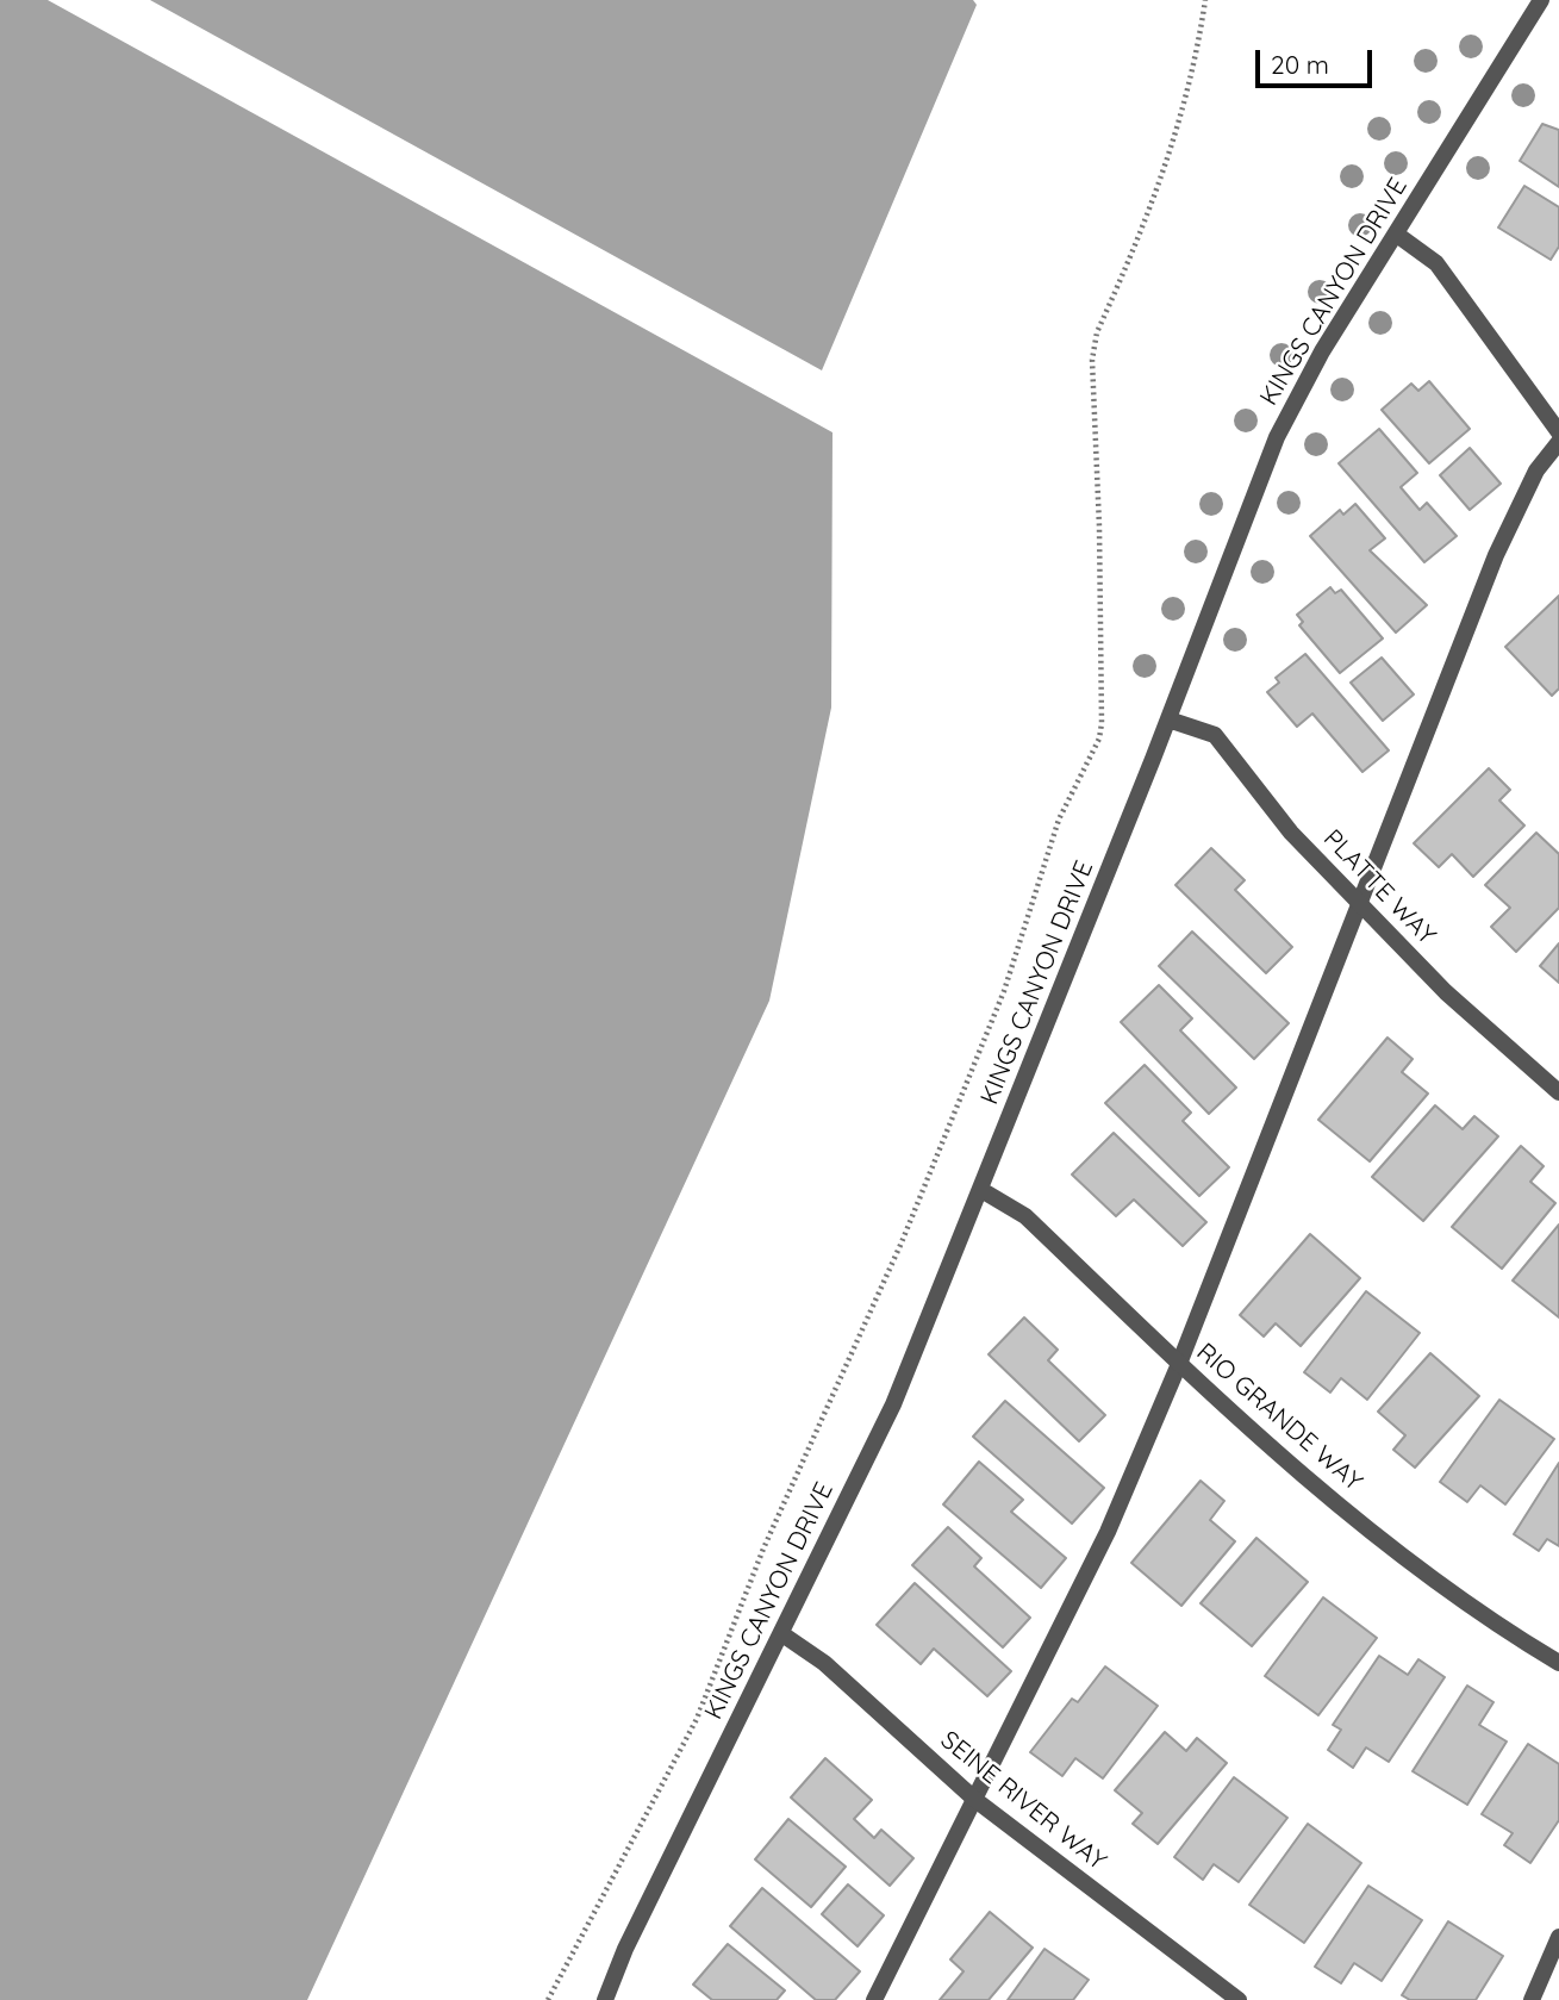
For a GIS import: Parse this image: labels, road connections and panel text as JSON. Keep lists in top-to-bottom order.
{
  "streets": {
    "street": [
      "KINGS CANYON DRIVE",
      "PLATTE WAY",
      "RIO GRANDE WAY",
      "SEINE RIVER WAY"
    ]
  },
  "crossings": [
    ["KINGS CANYON DRIVE", "PLATTE WAY"],
    ["KINGS CANYON DRIVE", "RIO GRANDE WAY"],
    ["KINGS CANYON DRIVE", "SEINE RIVER WAY"]
  ],
  "scale_bar": "20 m"
}
